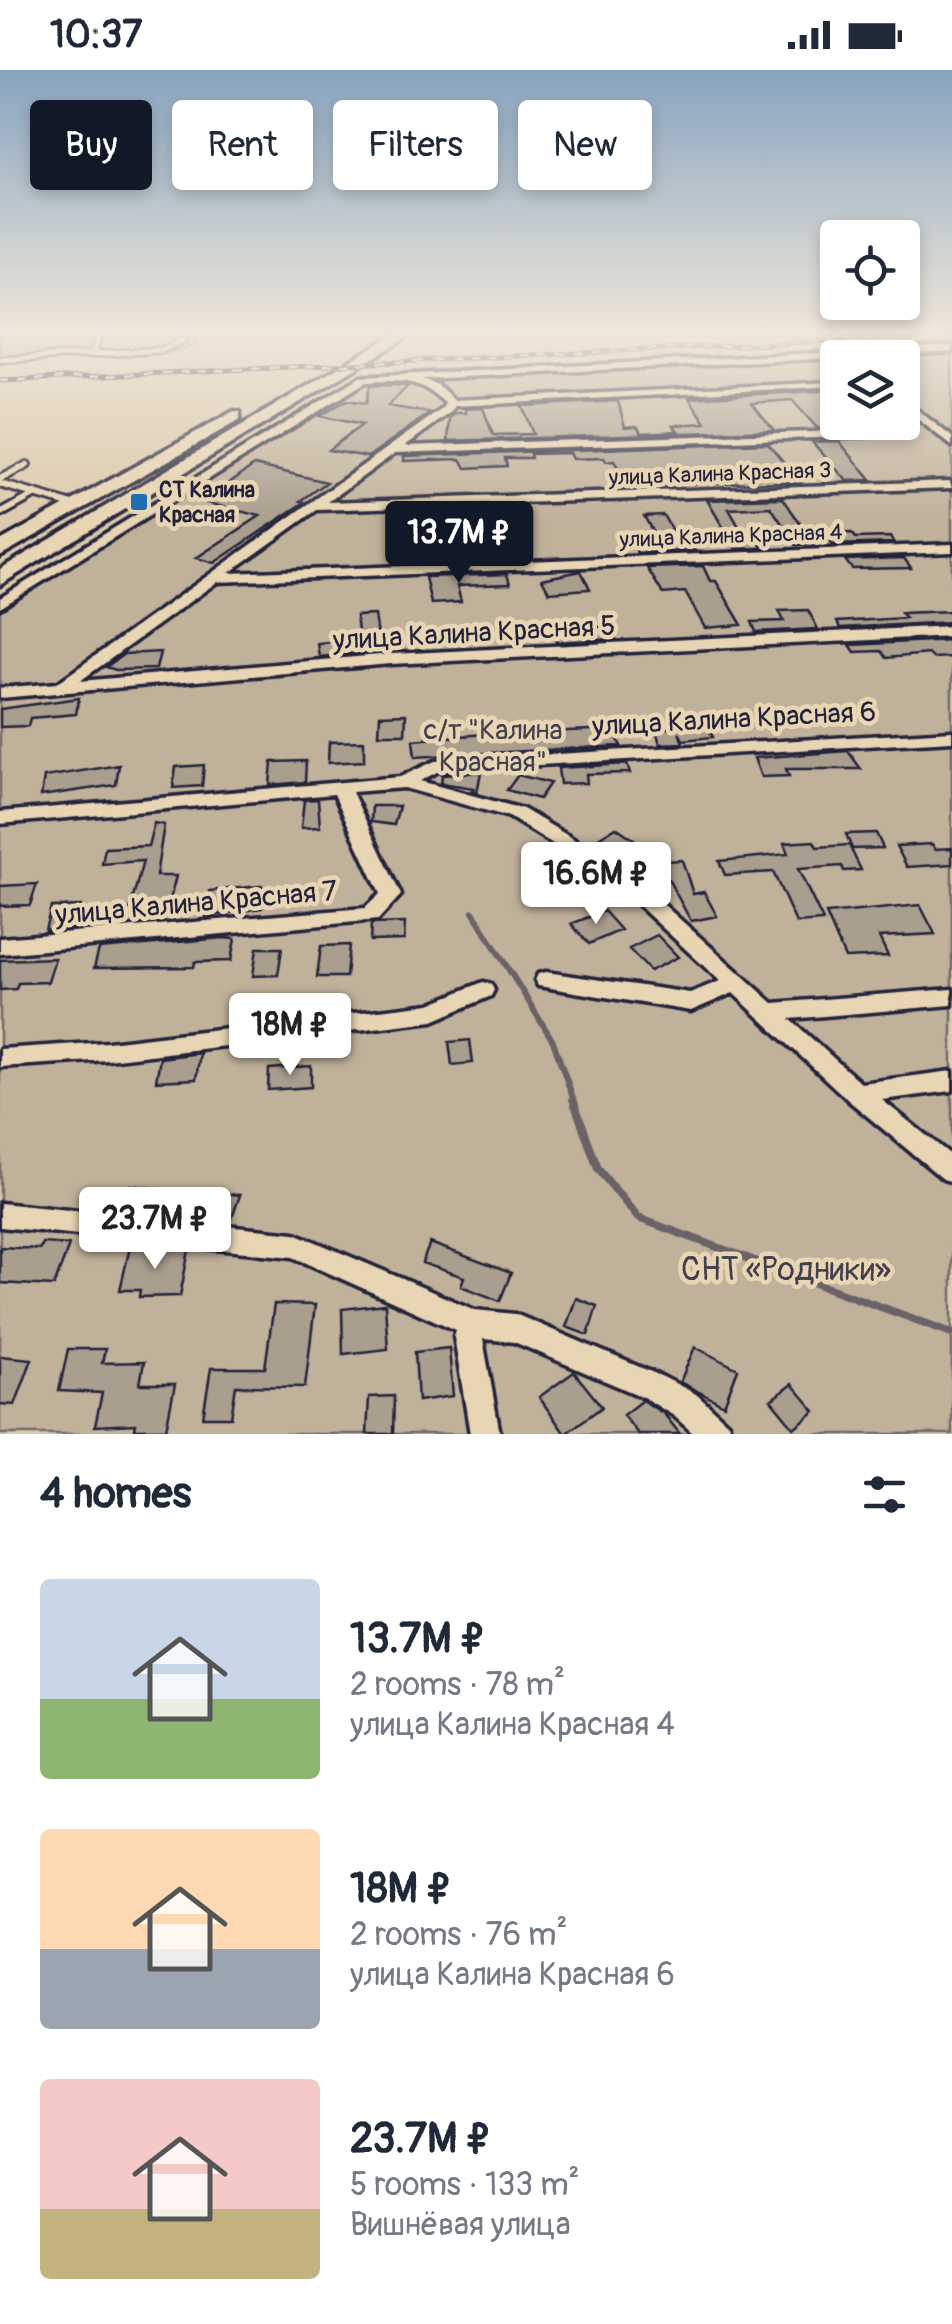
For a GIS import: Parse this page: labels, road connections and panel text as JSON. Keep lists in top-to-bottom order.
{
  "streets": {
    "street": [
      "улица Калина Красная 3",
      "улица Калина Красная 4",
      "улица Калина Красная 5",
      "улица Калина Красная 6",
      "улица Калина Красная 7"
    ]
  },
  "crossings": [
    ["улица Калина Красная 6", "улица Калина Красная 7"]
  ],
  "parks": ["с/т \"Калина Красная\"", "СНТ «Родники»"],
  "places": {
    "transit": ["СТ Калина Красная"]
  },
  "page": {
    "status": "10:37",
    "chip": [
      "Buy",
      "Rent",
      "Filters",
      "New"
    ],
    "price": [
      "13.7M ₽",
      "16.6M ₽",
      "18M ₽",
      "23.7M ₽"
    ],
    "heading": "4 homes",
    "list": [
      {
        "name": "13.7M ₽",
        "note": "2 rooms · 78 m² · улица Калина Красная 4"
      },
      {
        "name": "18M ₽",
        "note": "2 rooms · 76 m² · улица Калина Красная 6"
      },
      {
        "name": "23.7M ₽",
        "note": "5 rooms · 133 m² · Вишнёвая улица"
      }
    ]
  }
}
